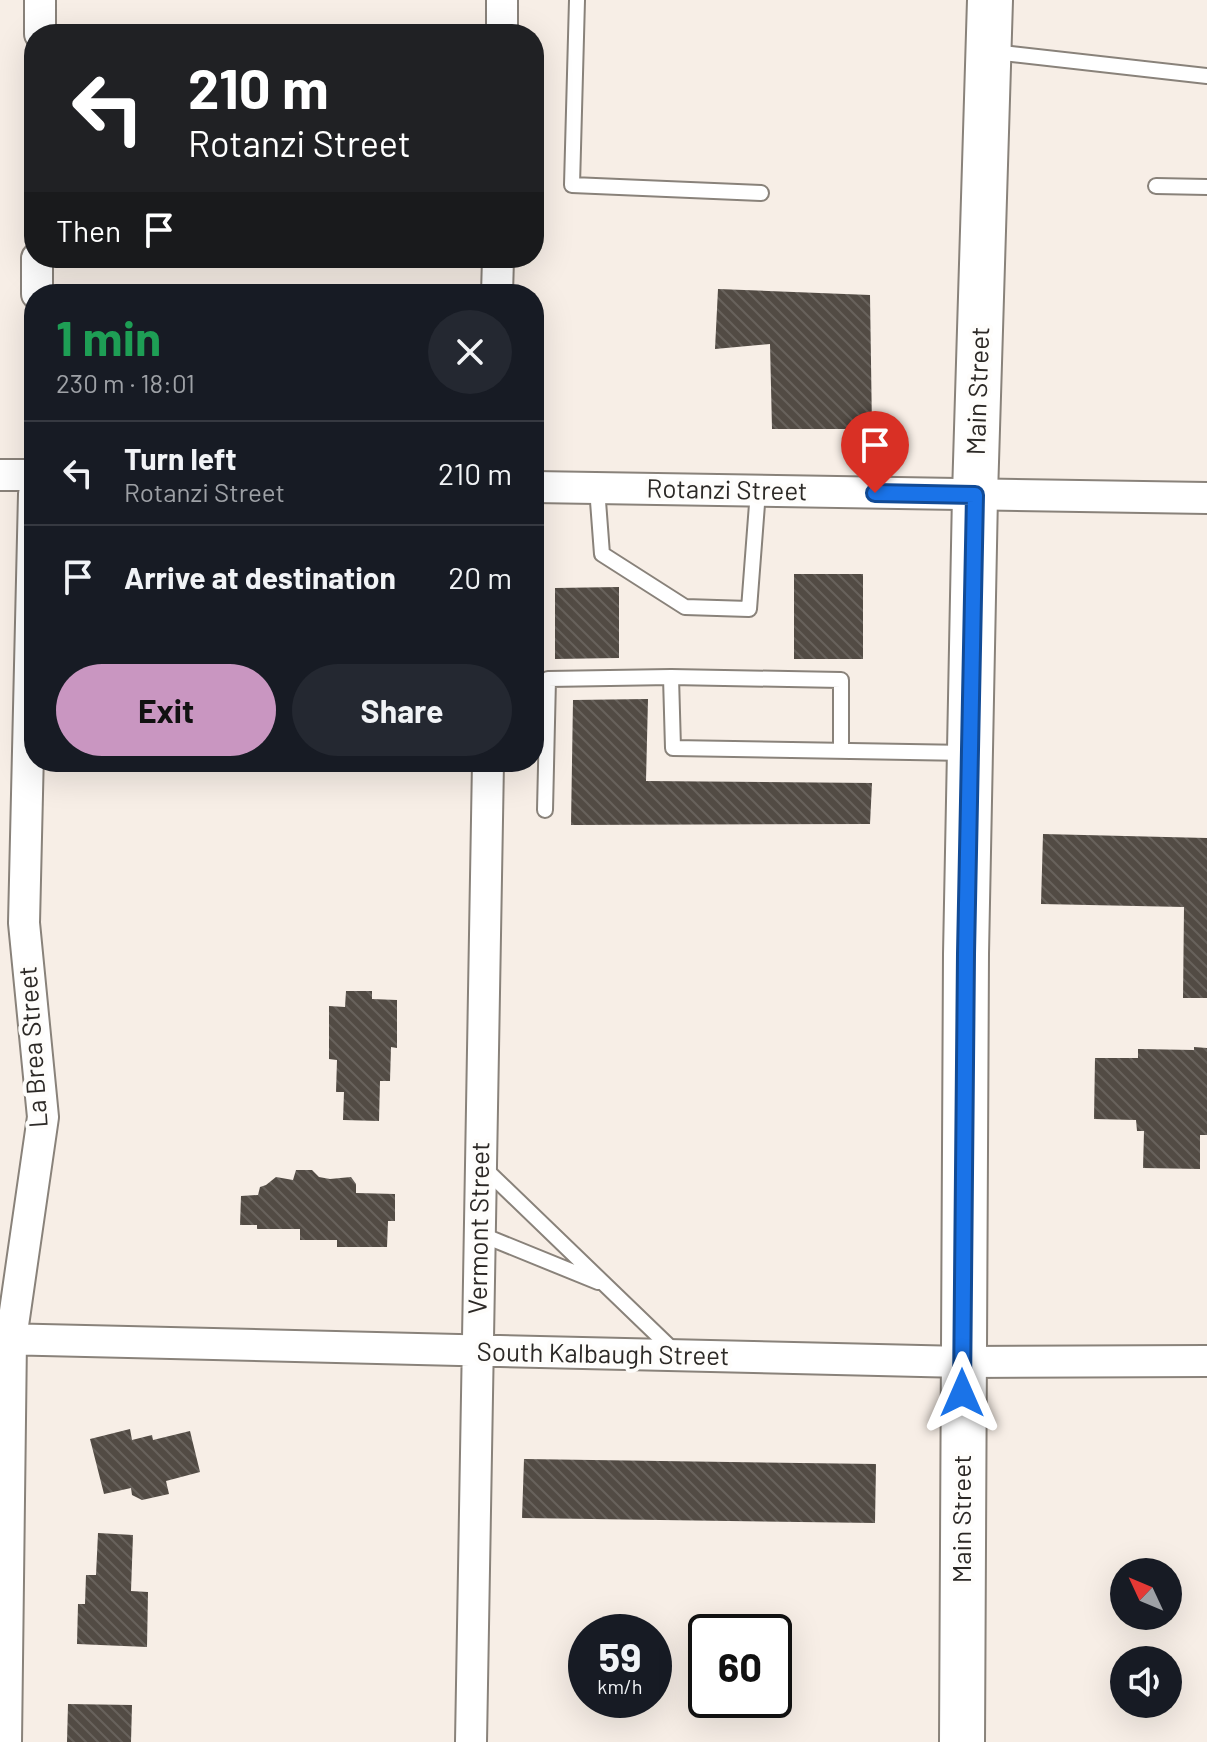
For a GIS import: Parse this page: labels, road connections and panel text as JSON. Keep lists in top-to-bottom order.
{
  "streets": {
    "main road": ["Main Street"],
    "street": [
      "Rotanzi Street",
      "La Brea Street",
      "Vermont Street",
      "South Kalbaugh Street"
    ]
  },
  "crossings": [
    ["Main Street", "Rotanzi Street"],
    ["Main Street", "South Kalbaugh Street"],
    ["La Brea Street", "South Kalbaugh Street"],
    ["Vermont Street", "South Kalbaugh Street"]
  ],
  "north": "top left",
  "page": {
    "turn": ["210 m", "Rotanzi Street"],
    "then": "Then",
    "heading": ["1 min", "230 m · 18:01"],
    "list": [
      {
        "name": "Turn left",
        "note": "Rotanzi Street",
        "value": "210 m"
      },
      {
        "name": "Arrive at destination",
        "value": "20 m"
      }
    ],
    "buttons": ["Exit", "Share"],
    "speed": "59 km/h",
    "limit": "60"
  }
}
